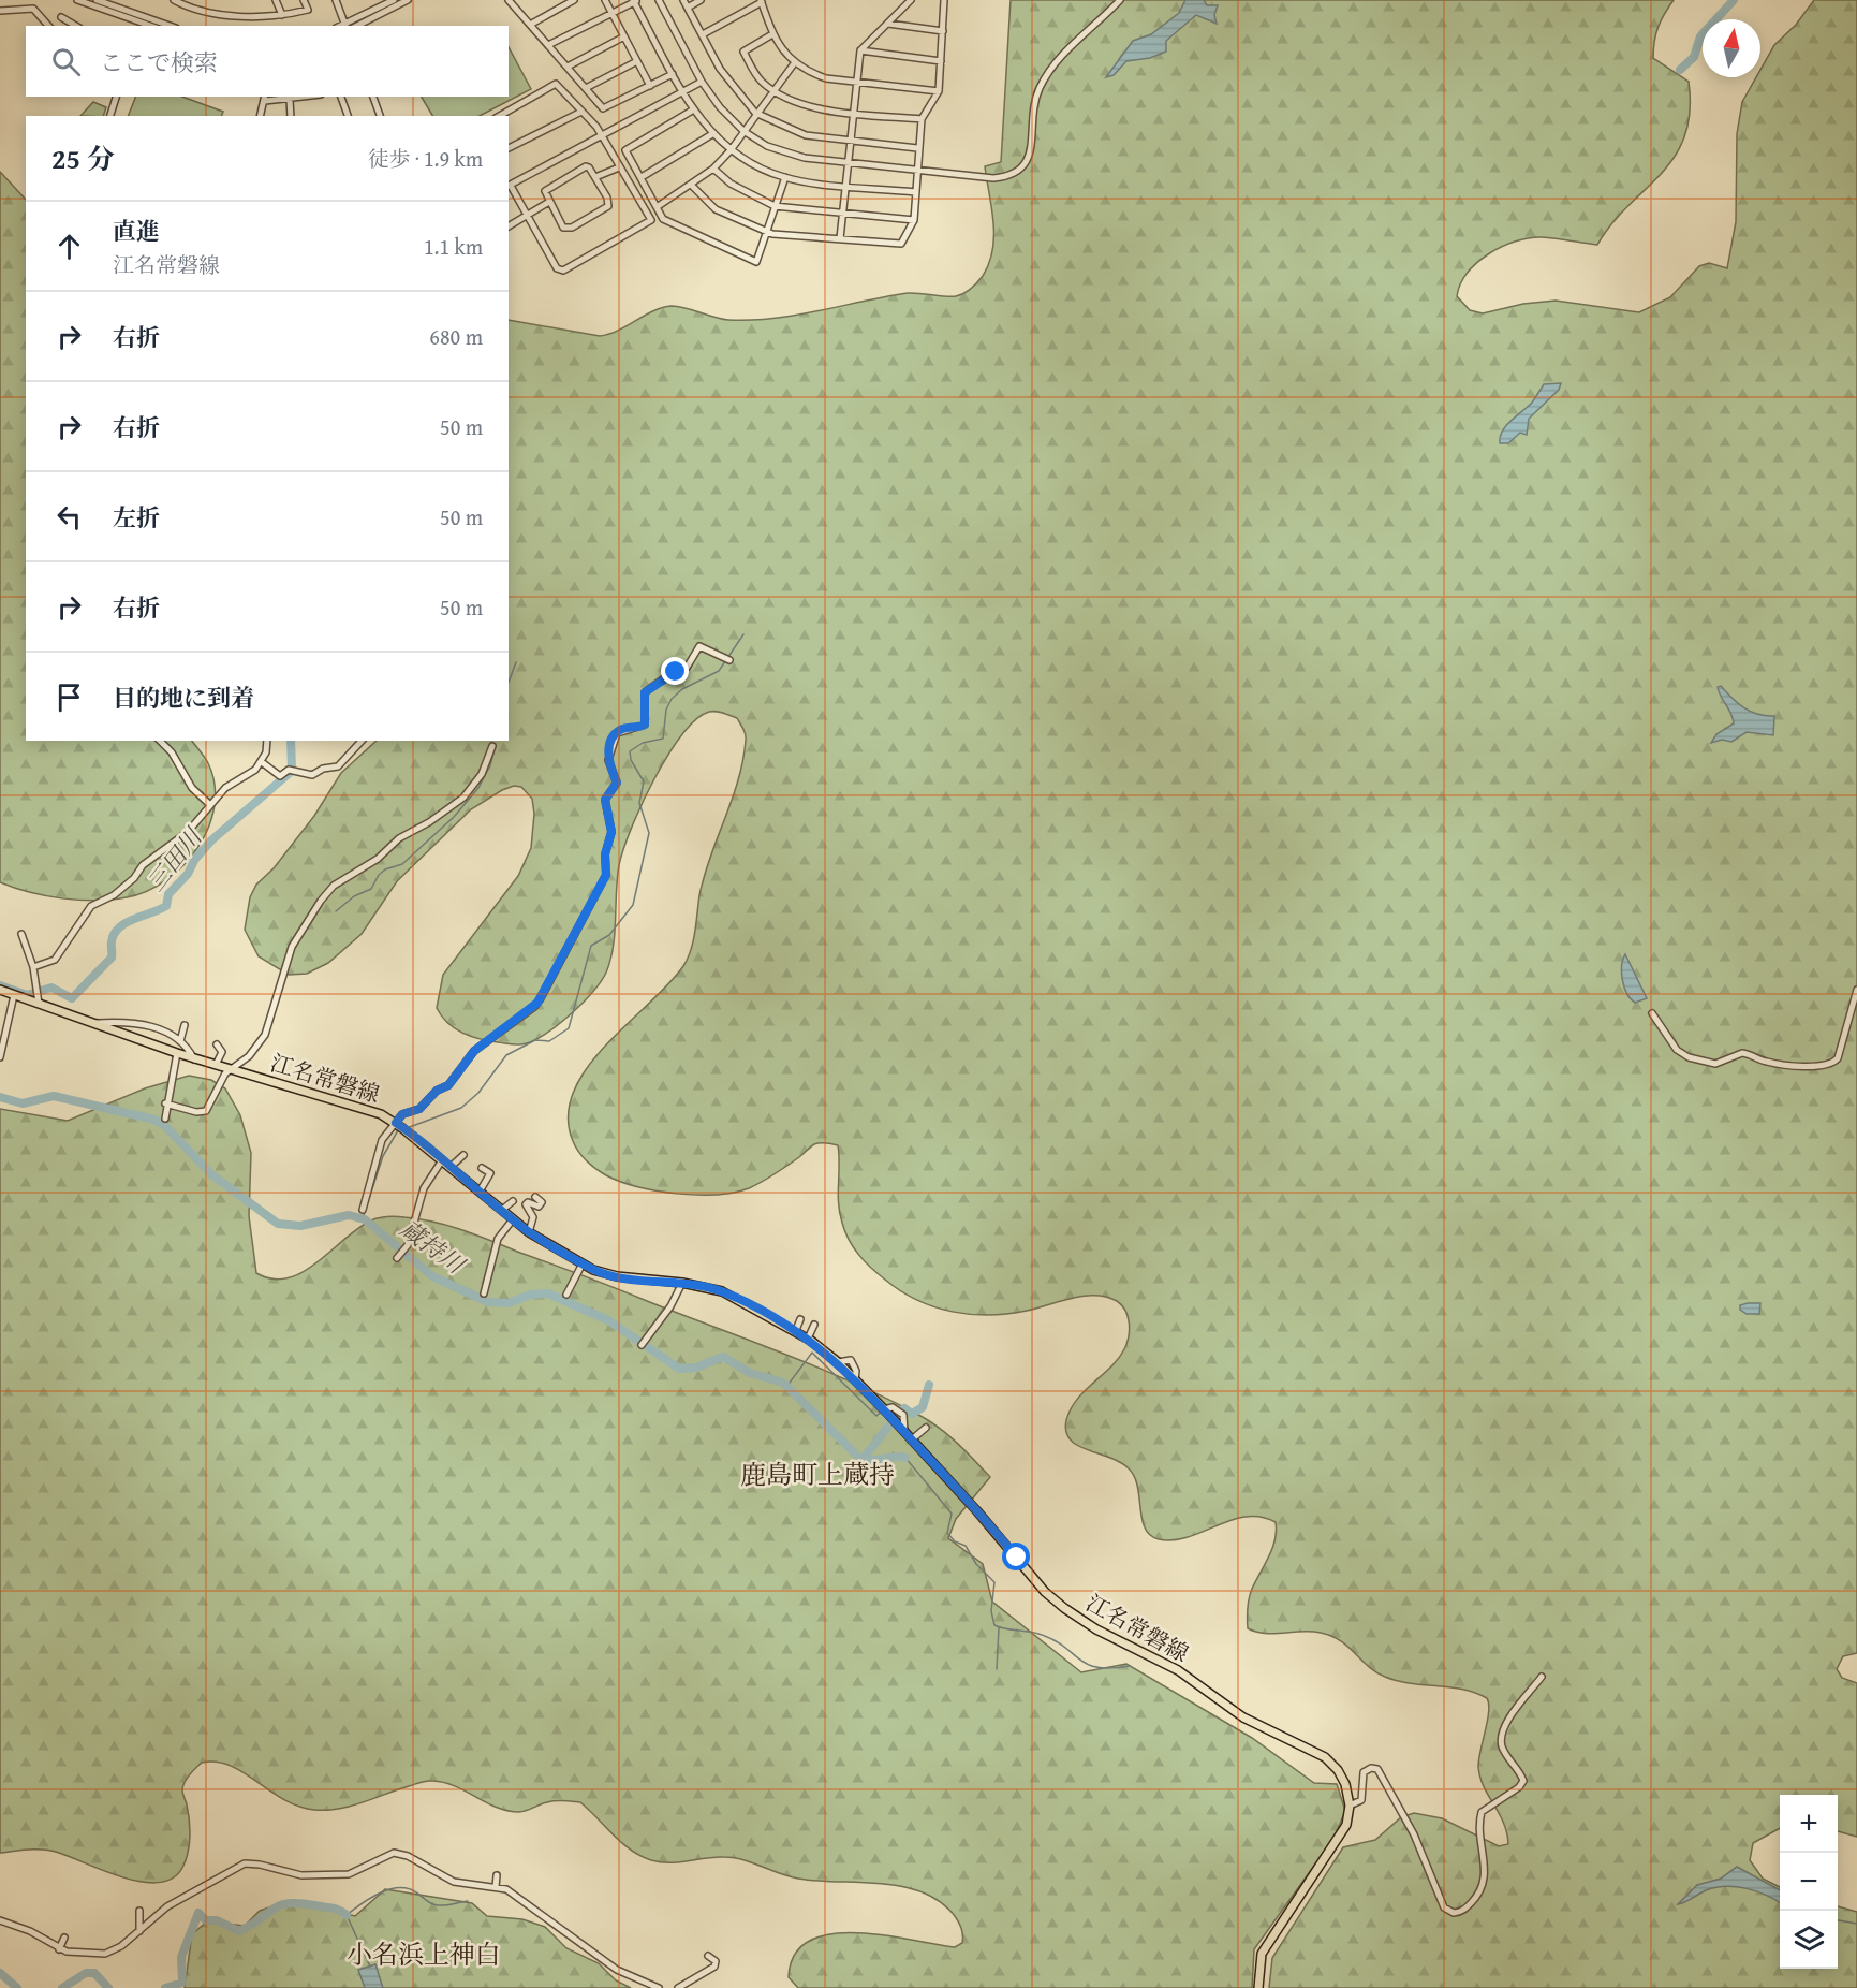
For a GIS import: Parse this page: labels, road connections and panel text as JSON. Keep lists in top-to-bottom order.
{
  "streets": {
    "main road": ["江名常磐線"]
  },
  "districts": ["鹿島町上蔵持", "小名浜上神白"],
  "water": ["三田川", "蔵持川"],
  "north": "top",
  "page": {
    "search": "ここで検索",
    "heading": ["25 分", "徒歩 · 1.9 km"],
    "list": [
      ["直進", "江名常磐線", "1.1 km"],
      ["右折", "680 m"],
      ["右折", "50 m"],
      ["左折", "50 m"],
      ["右折", "50 m"],
      "目的地に到着"
    ],
    "map_buttons": ["+", "−"]
  }
}
